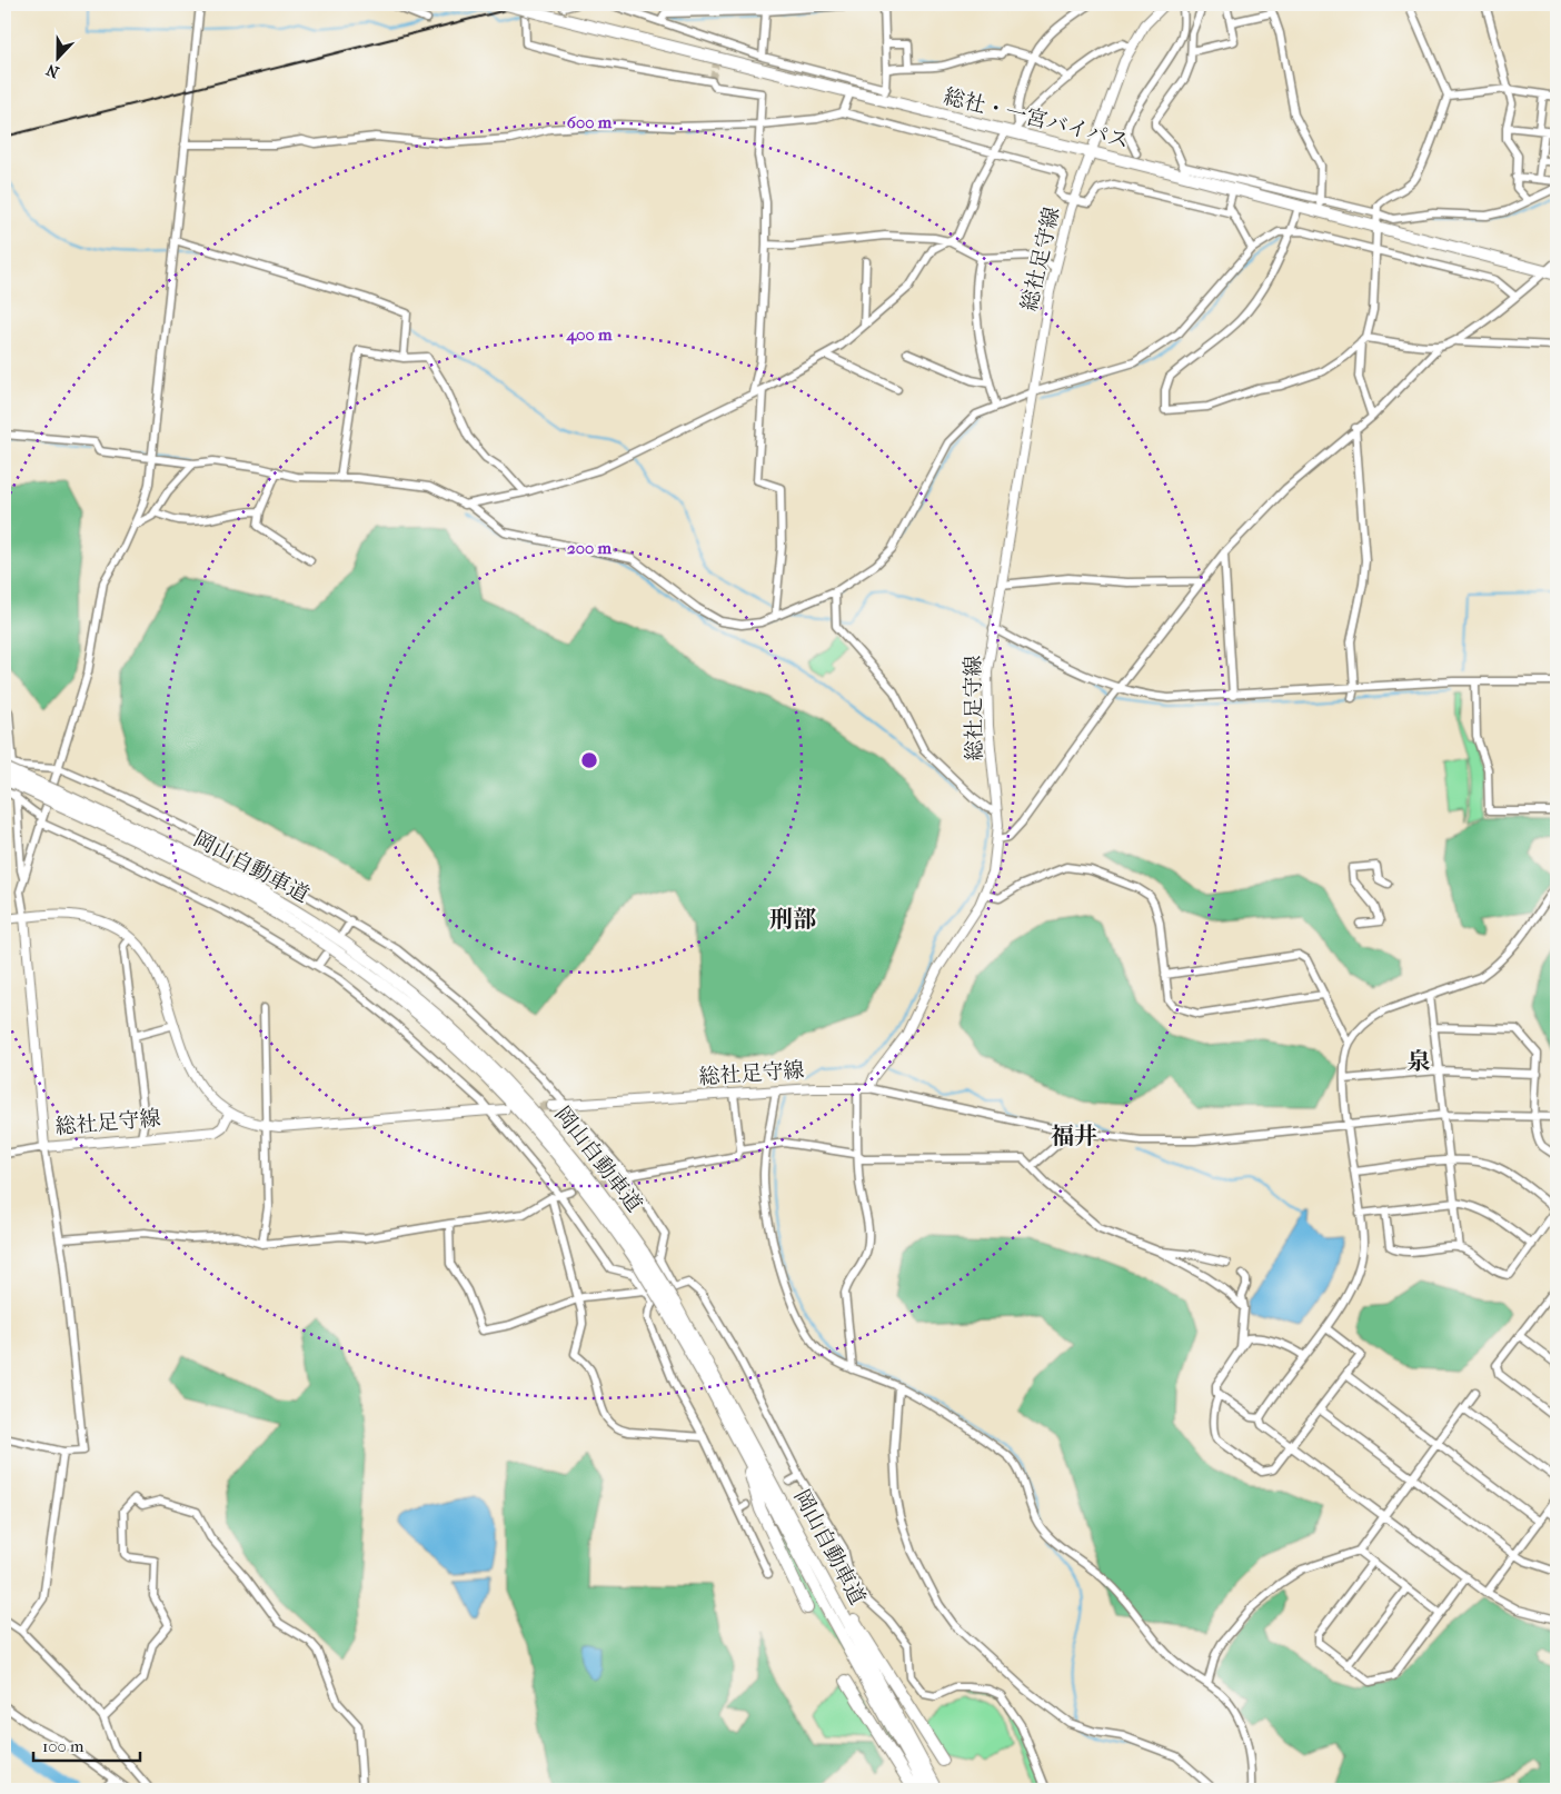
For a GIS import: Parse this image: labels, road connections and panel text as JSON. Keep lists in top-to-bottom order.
{
  "streets": {
    "highway": ["総社・一宮バイパス", "岡山自動車道"],
    "main road": ["総社足守線"]
  },
  "crossings": [
    ["総社・一宮バイパス", "総社足守線"]
  ],
  "districts": ["刑部", "泉", "福井"],
  "scale_bar": "100 m",
  "north": "bottom",
  "rings": ["600 m", "400 m", "200 m"]
}
